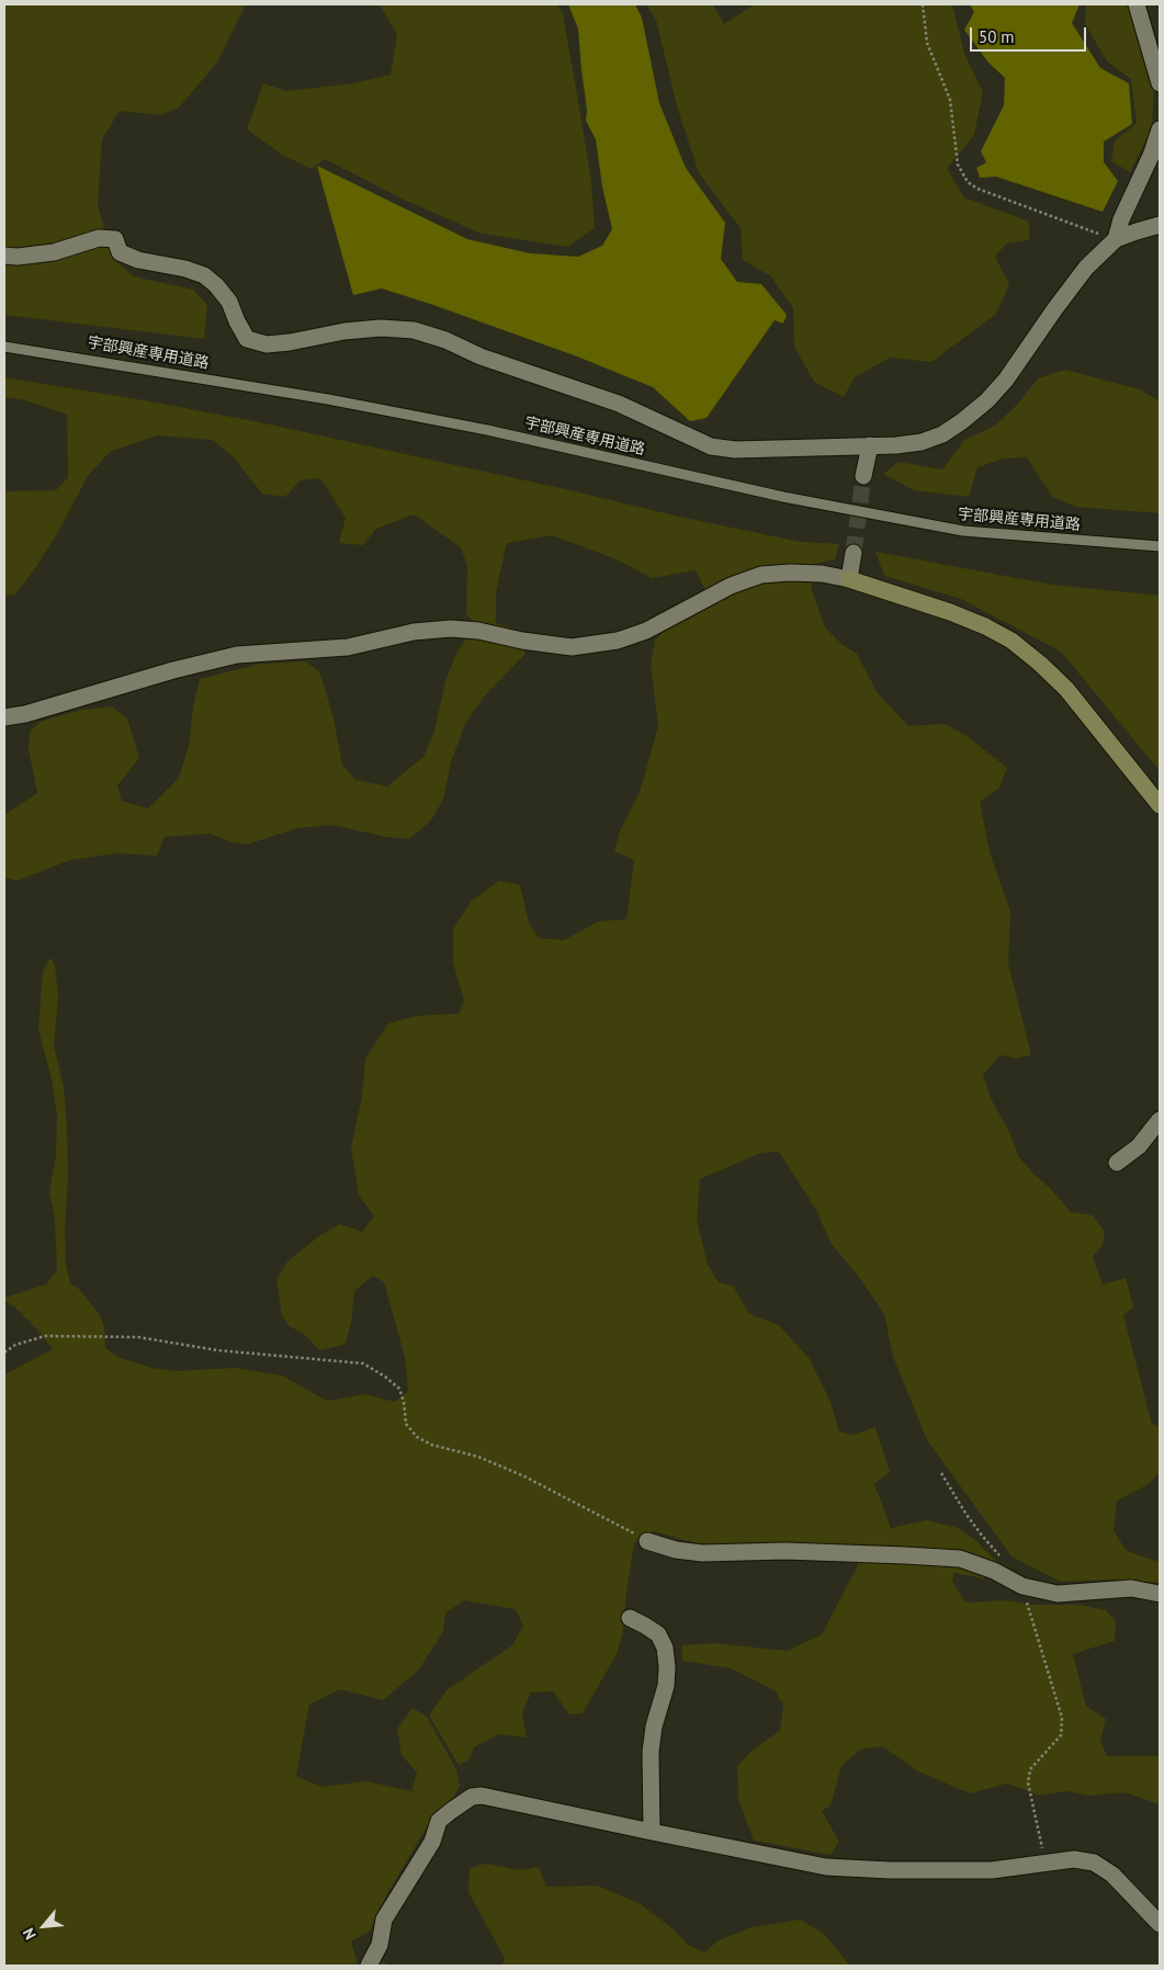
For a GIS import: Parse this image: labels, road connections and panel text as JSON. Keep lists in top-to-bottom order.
{
  "streets": {
    "lane": ["宇部興産専用道路"]
  },
  "scale_bar": "50 m",
  "north": "bottom left"
}
